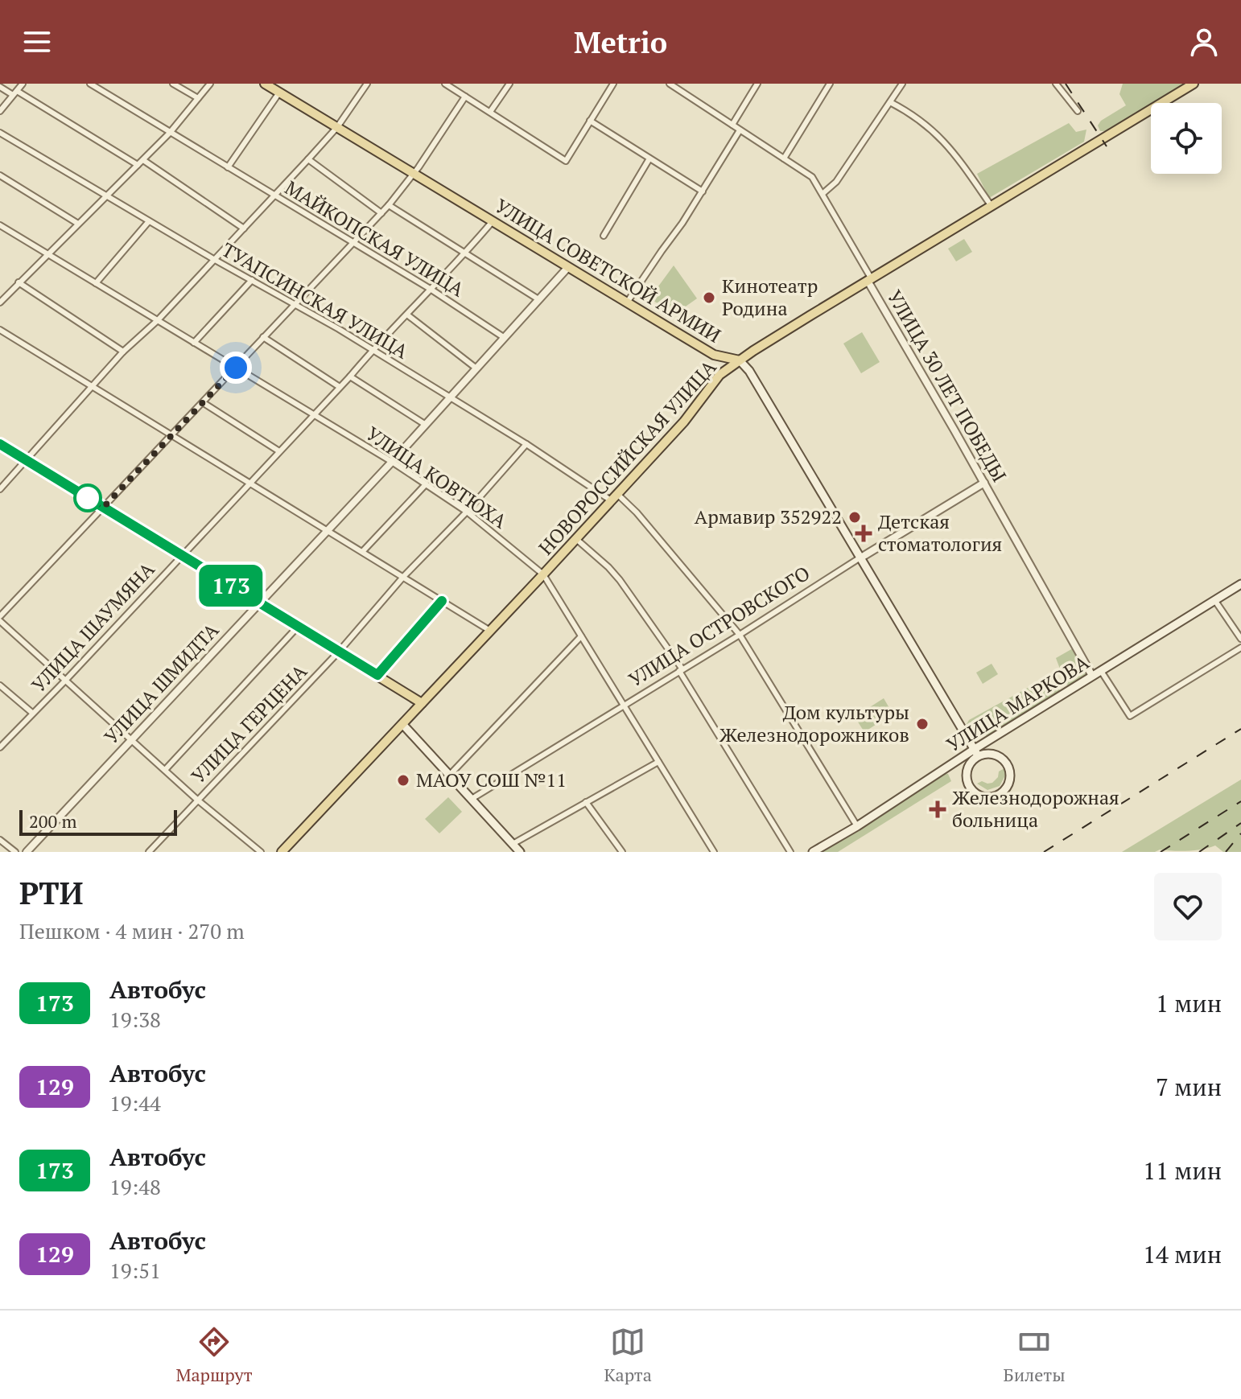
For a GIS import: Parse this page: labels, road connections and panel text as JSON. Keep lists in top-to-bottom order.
{
  "streets": {
    "main road": ["УЛИЦА СОВЕТСКОЙ АРМИИ", "НОВОРОССИЙСКАЯ УЛИЦА", "УЛИЦА МАРКОВА"],
    "street": [
      "МАЙКОПСКАЯ УЛИЦА",
      "ТУАПСИНСКАЯ УЛИЦА",
      "УЛИЦА 30 ЛЕТ ПОБЕДЫ",
      "УЛИЦА КОВТЮХА",
      "УЛИЦА ОСТРОВСКОГО",
      "УЛИЦА ШАУМЯНА",
      "УЛИЦА ШМИДТА",
      "УЛИЦА ГЕРЦЕНА"
    ]
  },
  "crossings": [
    ["МАЙКОПСКАЯ УЛИЦА", "УЛИЦА ШАУМЯНА"],
    ["МАЙКОПСКАЯ УЛИЦА", "УЛИЦА ШМИДТА"],
    ["УЛИЦА СОВЕТСКОЙ АРМИИ", "НОВОРОССИЙСКАЯ УЛИЦА"],
    ["УЛИЦА СОВЕТСКОЙ АРМИИ", "УЛИЦА ШАУМЯНА"],
    ["УЛИЦА СОВЕТСКОЙ АРМИИ", "УЛИЦА ШМИДТА"],
    ["ТУАПСИНСКАЯ УЛИЦА", "НОВОРОССИЙСКАЯ УЛИЦА"],
    ["ТУАПСИНСКАЯ УЛИЦА", "УЛИЦА ОСТРОВСКОГО"],
    ["ТУАПСИНСКАЯ УЛИЦА", "УЛИЦА ШАУМЯНА"],
    ["ТУАПСИНСКАЯ УЛИЦА", "УЛИЦА ШМИДТА"],
    ["ТУАПСИНСКАЯ УЛИЦА", "УЛИЦА МАРКОВА"],
    ["ТУАПСИНСКАЯ УЛИЦА", "УЛИЦА ГЕРЦЕНА"],
    ["УЛИЦА 30 ЛЕТ ПОБЕДЫ", "НОВОРОССИЙСКАЯ УЛИЦА"],
    ["УЛИЦА 30 ЛЕТ ПОБЕДЫ", "УЛИЦА ОСТРОВСКОГО"],
    ["УЛИЦА 30 ЛЕТ ПОБЕДЫ", "УЛИЦА МАРКОВА"],
    ["НОВОРОССИЙСКАЯ УЛИЦА", "УЛИЦА КОВТЮХА"],
    ["УЛИЦА КОВТЮХА", "УЛИЦА ОСТРОВСКОГО"],
    ["УЛИЦА КОВТЮХА", "УЛИЦА ШАУМЯНА"],
    ["УЛИЦА КОВТЮХА", "УЛИЦА ШМИДТА"],
    ["УЛИЦА КОВТЮХА", "УЛИЦА ГЕРЦЕНА"]
  ],
  "places": {
    "other": [
      "Кинотеатр Родина",
      "Армавир 352922",
      "Дом культуры Железнодорожников",
      "МАОУ СОШ №11"
    ],
    "health": ["Детская стоматология", "Железнодорожная больница"]
  },
  "lines": ["bus line 173"],
  "scale_bar": "200 m",
  "page": {
    "header": "Metrio",
    "on_map": "173",
    "scale": "200 m",
    "heading": ["РТИ", "Пешком · 4 мин · 270 m"],
    "list": [
      {
        "mark": "173",
        "name": "Автобус",
        "note": "19:38",
        "value": "1 мин"
      },
      {
        "mark": "129",
        "name": "Автобус",
        "note": "19:44",
        "value": "7 мин"
      },
      {
        "mark": "173",
        "name": "Автобус",
        "note": "19:48",
        "value": "11 мин"
      },
      {
        "mark": "129",
        "name": "Автобус",
        "note": "19:51",
        "value": "14 мин"
      }
    ],
    "tabs": ["Маршрут", "Карта", "Билеты"]
  }
}
